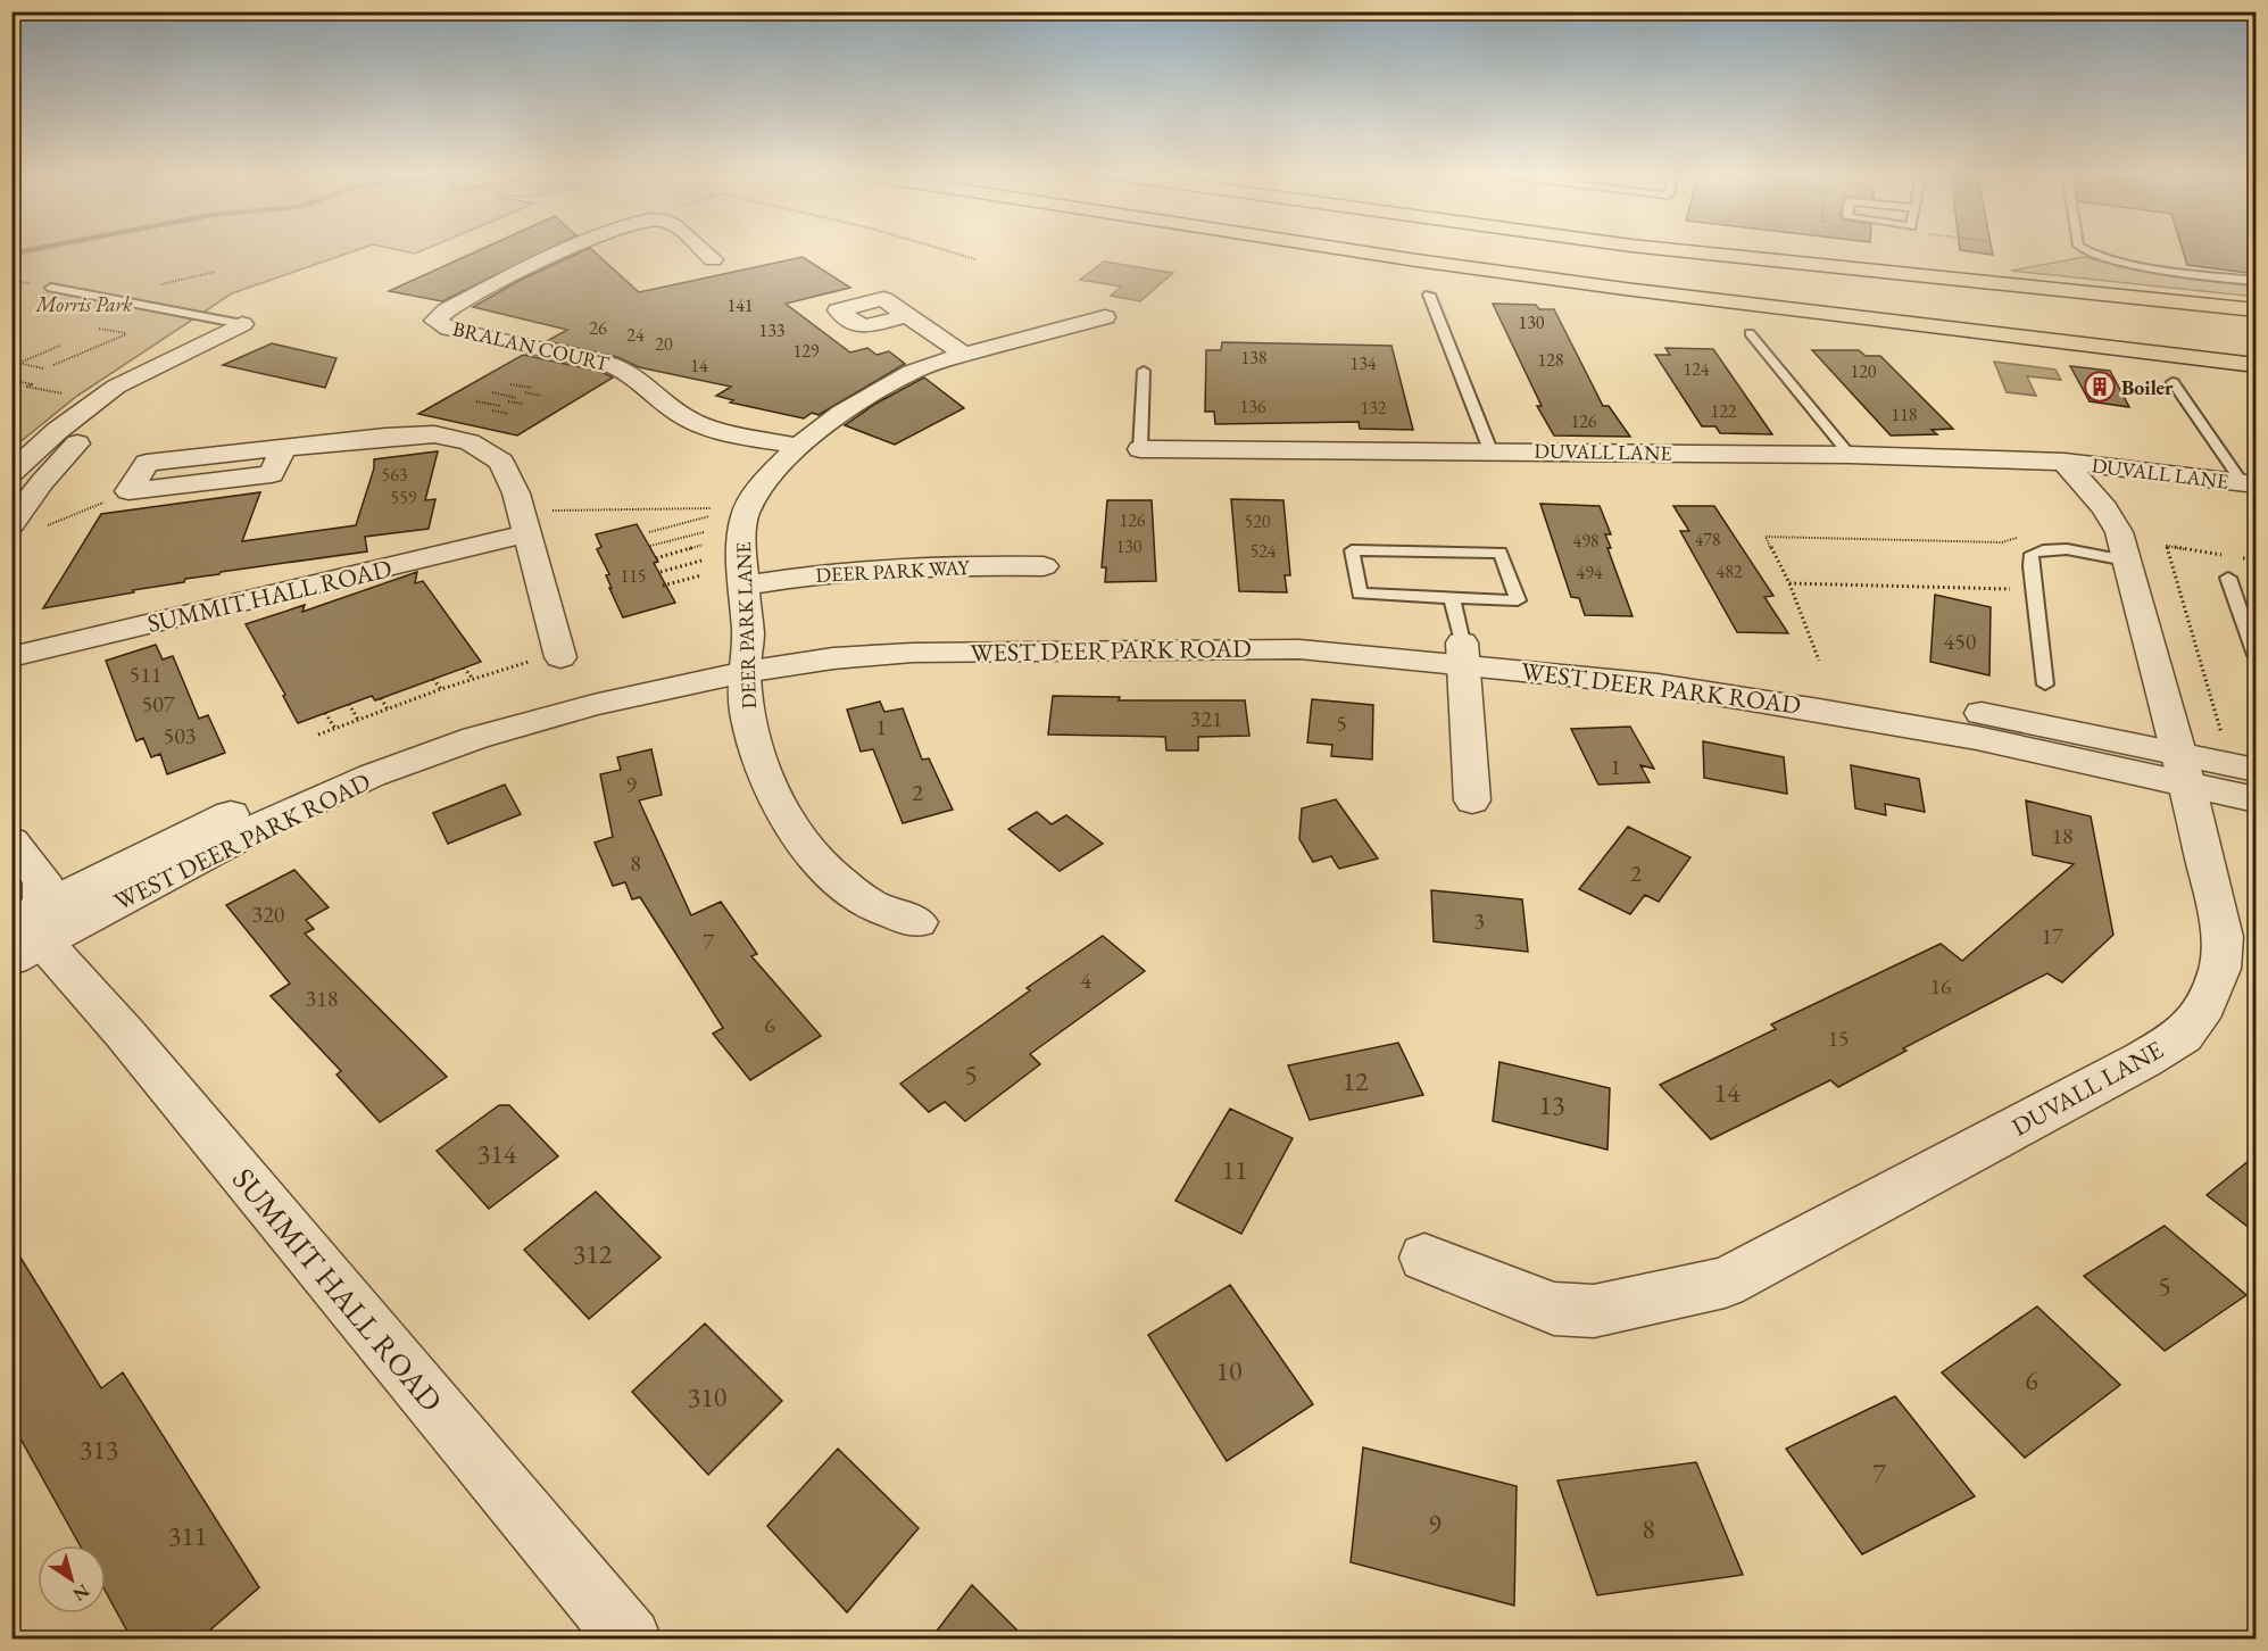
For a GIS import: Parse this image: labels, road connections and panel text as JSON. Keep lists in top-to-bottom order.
{
  "streets": {
    "street": [
      "BRALAN COURT",
      "DUVALL LANE",
      "DEER PARK WAY",
      "SUMMIT HALL ROAD",
      "DEER PARK LANE",
      "WEST DEER PARK ROAD"
    ]
  },
  "crossings": [
    ["BRALAN COURT", "DEER PARK LANE"],
    ["DUVALL LANE", "WEST DEER PARK ROAD"],
    ["DEER PARK WAY", "DEER PARK LANE"],
    ["SUMMIT HALL ROAD", "WEST DEER PARK ROAD"],
    ["DEER PARK LANE", "WEST DEER PARK ROAD"]
  ],
  "parks": ["Morris Park"],
  "places": {
    "building": ["Boiler"]
  },
  "house_numbers": [
    "141",
    "130",
    "26",
    "133",
    "24",
    "20",
    "129",
    "138",
    "128",
    "134",
    "14",
    "124",
    "120",
    "136",
    "132",
    "122",
    "118",
    "126",
    "563",
    "559",
    "126",
    "520",
    "478",
    "498",
    "130",
    "524",
    "482",
    "494",
    "115",
    "450",
    "511",
    "507",
    "321",
    "5",
    "1",
    "503",
    "1",
    "9",
    "2",
    "18",
    "8",
    "2",
    "320",
    "3",
    "17",
    "7",
    "4",
    "16",
    "318",
    "6",
    "15",
    "5",
    "12",
    "14",
    "13",
    "314",
    "11",
    "312",
    "5",
    "10",
    "6",
    "310",
    "313",
    "7",
    "9",
    "8",
    "311"
  ],
  "north": "bottom right"
}
